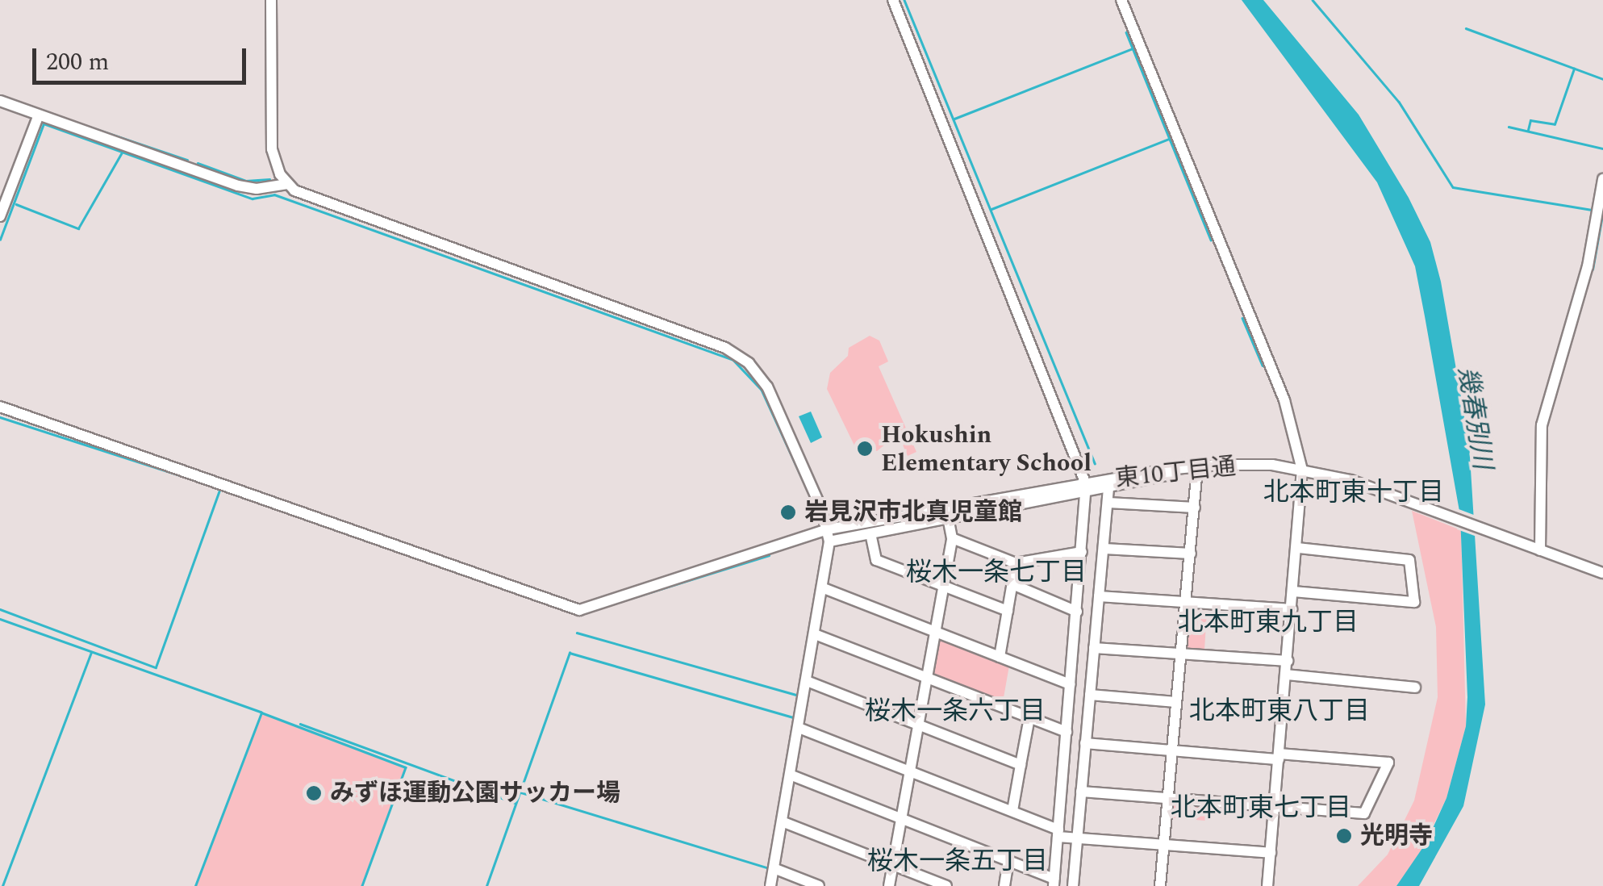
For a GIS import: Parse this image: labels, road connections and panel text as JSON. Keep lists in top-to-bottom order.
{
  "streets": {
    "street": ["東10丁目通"]
  },
  "districts": [
    "北本町東十丁目",
    "桜木一条七丁目",
    "北本町東九丁目",
    "桜木一条六丁目",
    "北本町東八丁目",
    "北本町東七丁目",
    "桜木一条五丁目"
  ],
  "water": ["幾春別川"],
  "places": [
    "Hokushin Elementary School",
    "岩見沢市北真児童館",
    "みずほ運動公園サッカー場",
    "光明寺"
  ],
  "scale_bar": "200 m"
}
